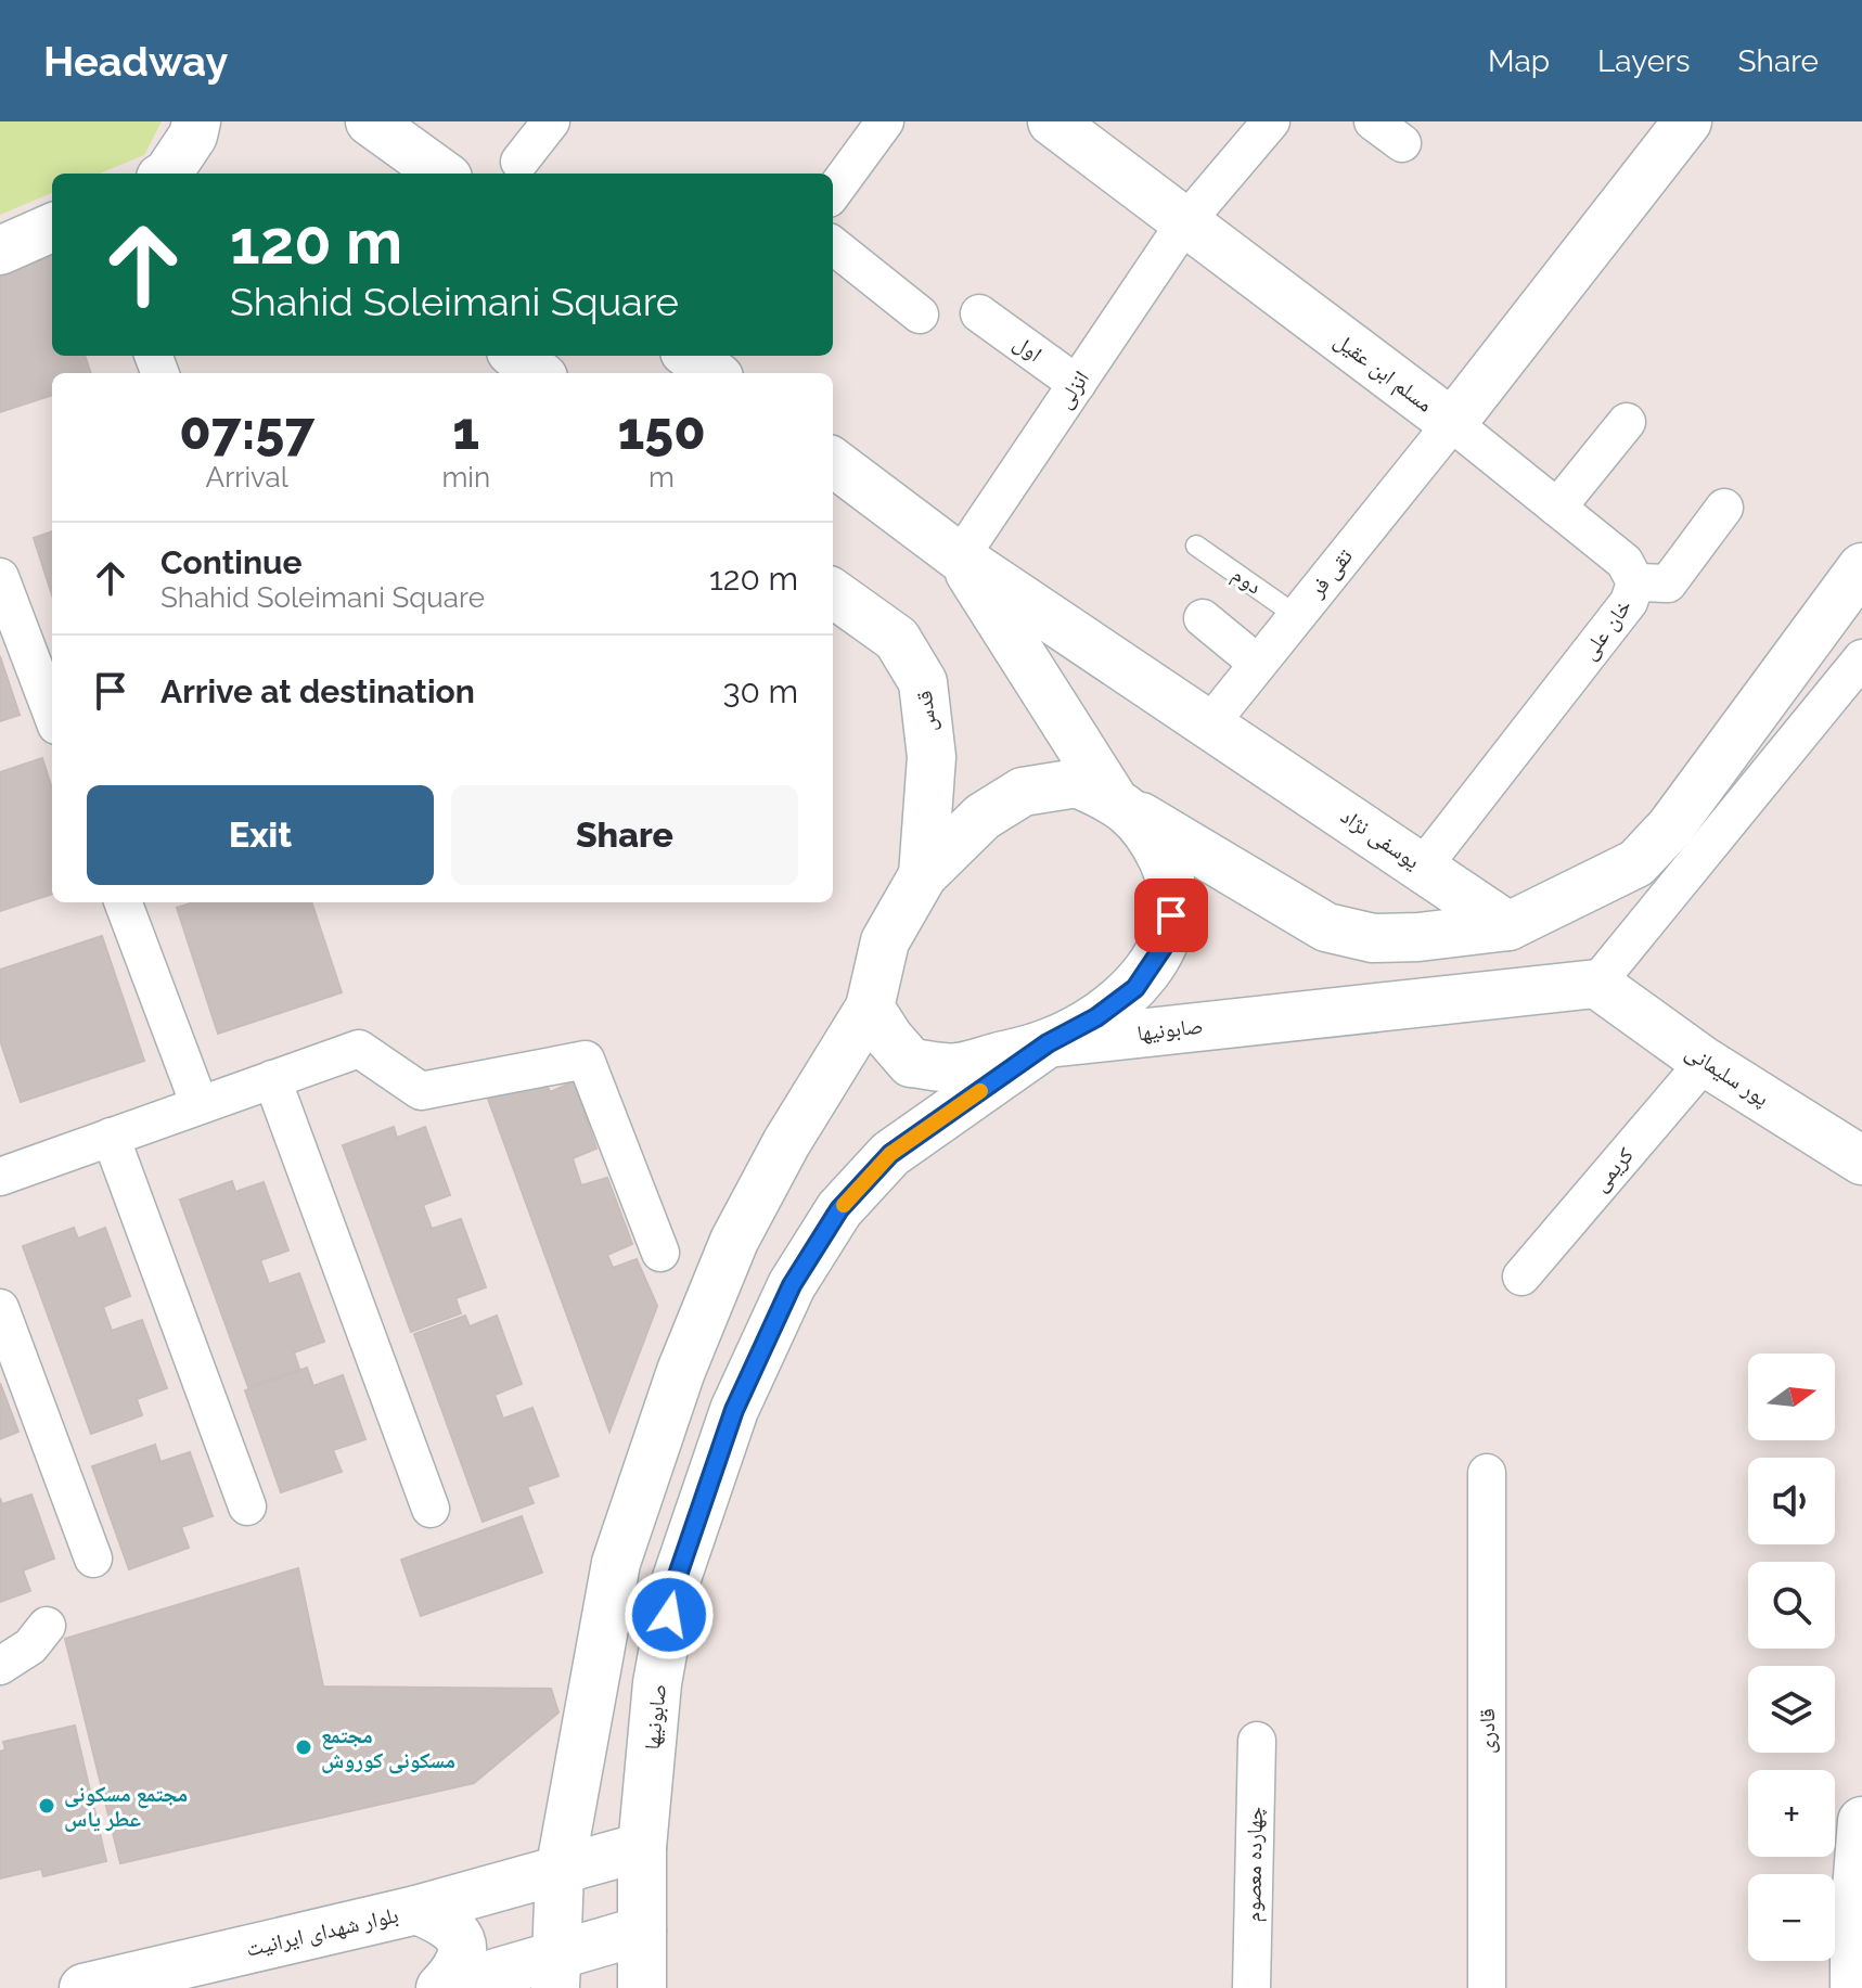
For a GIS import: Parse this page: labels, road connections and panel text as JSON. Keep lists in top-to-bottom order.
{
  "streets": {
    "street": [
      "اول",
      "مسلم ابن عقیل",
      "انزلی",
      "تقی فر",
      "خان علی",
      "قدس",
      "یوسفی نژاد",
      "صابونیها",
      "پور سلیمانی",
      "کریمی",
      "قادری",
      "چهارده معصوم",
      "بلوار شهدای ایرانیت"
    ],
    "lane": ["دوم"]
  },
  "crossings": [
    ["اول", "انزلی"],
    ["مسلم ابن عقیل", "انزلی"],
    ["مسلم ابن عقیل", "تقی فر"],
    ["مسلم ابن عقیل", "خان علی"],
    ["انزلی", "یوسفی نژاد"],
    ["تقی فر", "دوم"],
    ["تقی فر", "خان علی"],
    ["تقی فر", "یوسفی نژاد"],
    ["خان علی", "یوسفی نژاد"],
    ["قدس", "صابونیها"],
    ["صابونیها", "پور سلیمانی"],
    ["صابونیها", "بلوار شهدای ایرانیت"],
    ["پور سلیمانی", "کریمی"]
  ],
  "places": ["مجتمع مسکونی کوروش", "مجتمع مسکونی عطر یاس"],
  "north": "right",
  "page": {
    "header": "Headway",
    "nav": ["Map", "Layers", "Share"],
    "turn": ["120 m", "Shahid Soleimani Square"],
    "eta": [
      "07:57",
      "Arrival",
      "1",
      "min",
      "150",
      "m"
    ],
    "list": [
      {
        "name": "Continue",
        "note": "Shahid Soleimani Square",
        "value": "120 m"
      },
      {
        "name": "Arrive at destination",
        "value": "30 m"
      }
    ],
    "buttons": ["Exit", "Share"],
    "map_buttons": ["+", "−"]
  }
}
